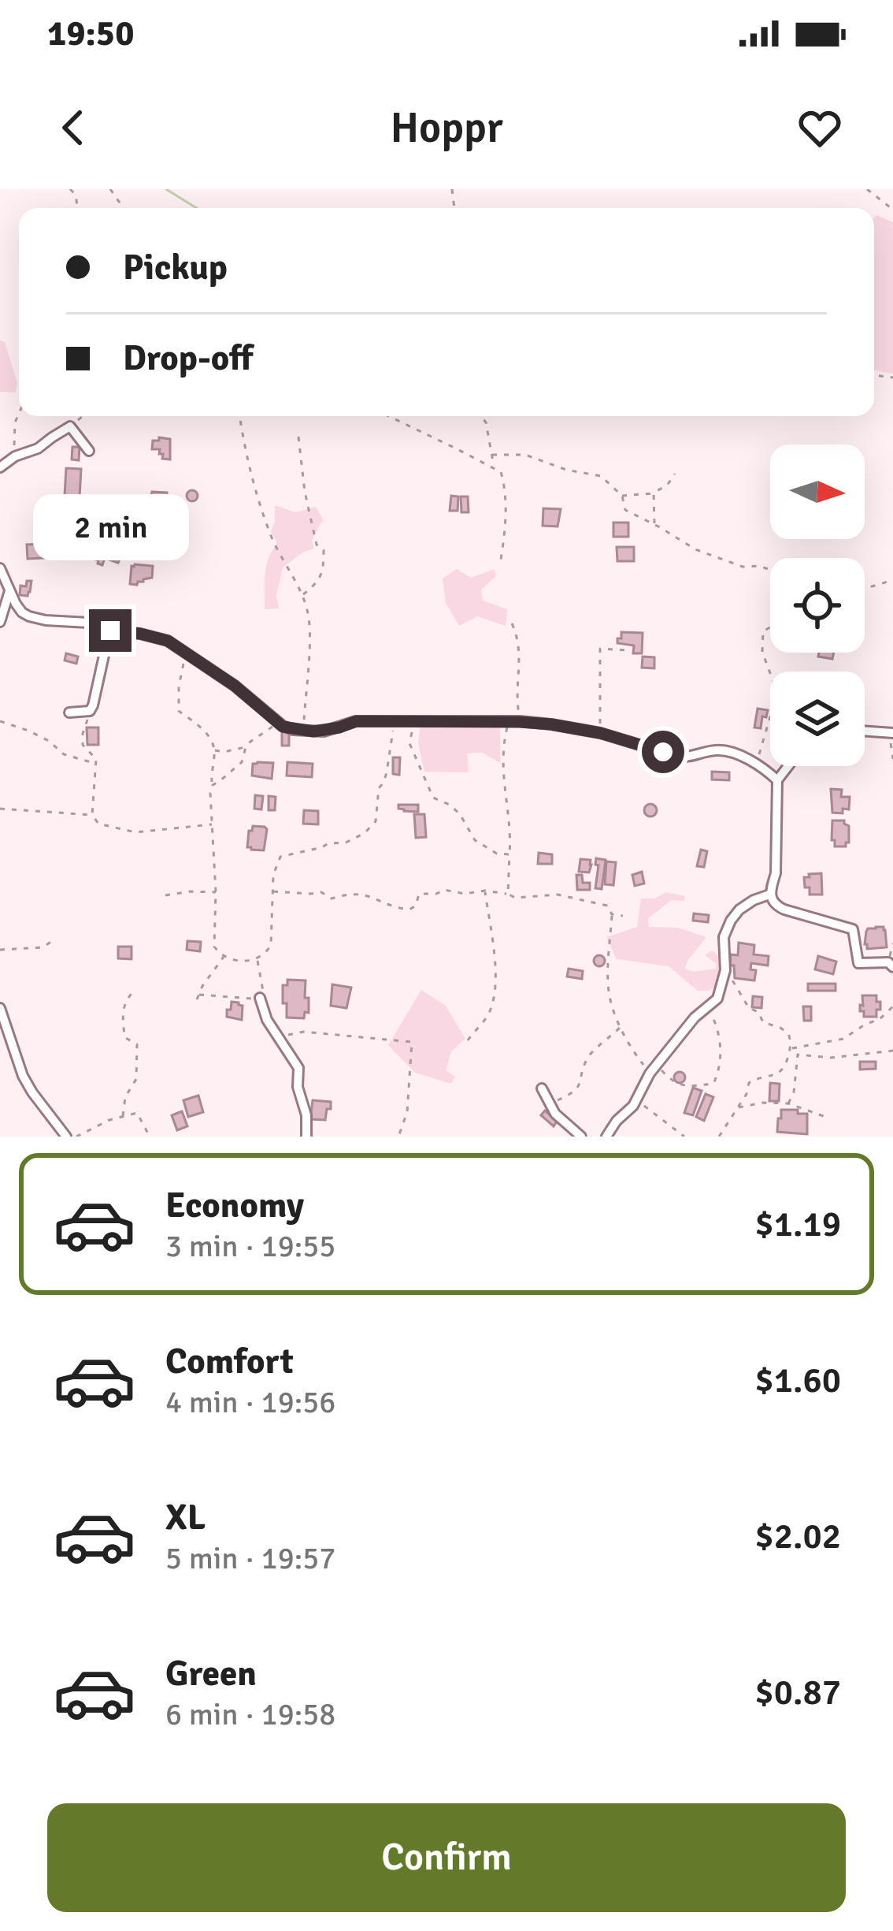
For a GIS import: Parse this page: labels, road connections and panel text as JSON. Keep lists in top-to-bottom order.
{
  "north": "right",
  "page": {
    "status": "19:50",
    "header": "Hoppr",
    "banner": ["Pickup", "Drop-off"],
    "bubble": "2 min",
    "list": [
      {
        "name": "Economy",
        "note": "3 min · 19:55",
        "value": "$1.19"
      },
      {
        "name": "Comfort",
        "note": "4 min · 19:56",
        "value": "$1.60"
      },
      {
        "name": "XL",
        "note": "5 min · 19:57",
        "value": "$2.02"
      },
      {
        "name": "Green",
        "note": "6 min · 19:58",
        "value": "$0.87"
      }
    ],
    "buttons": "Confirm"
  }
}
